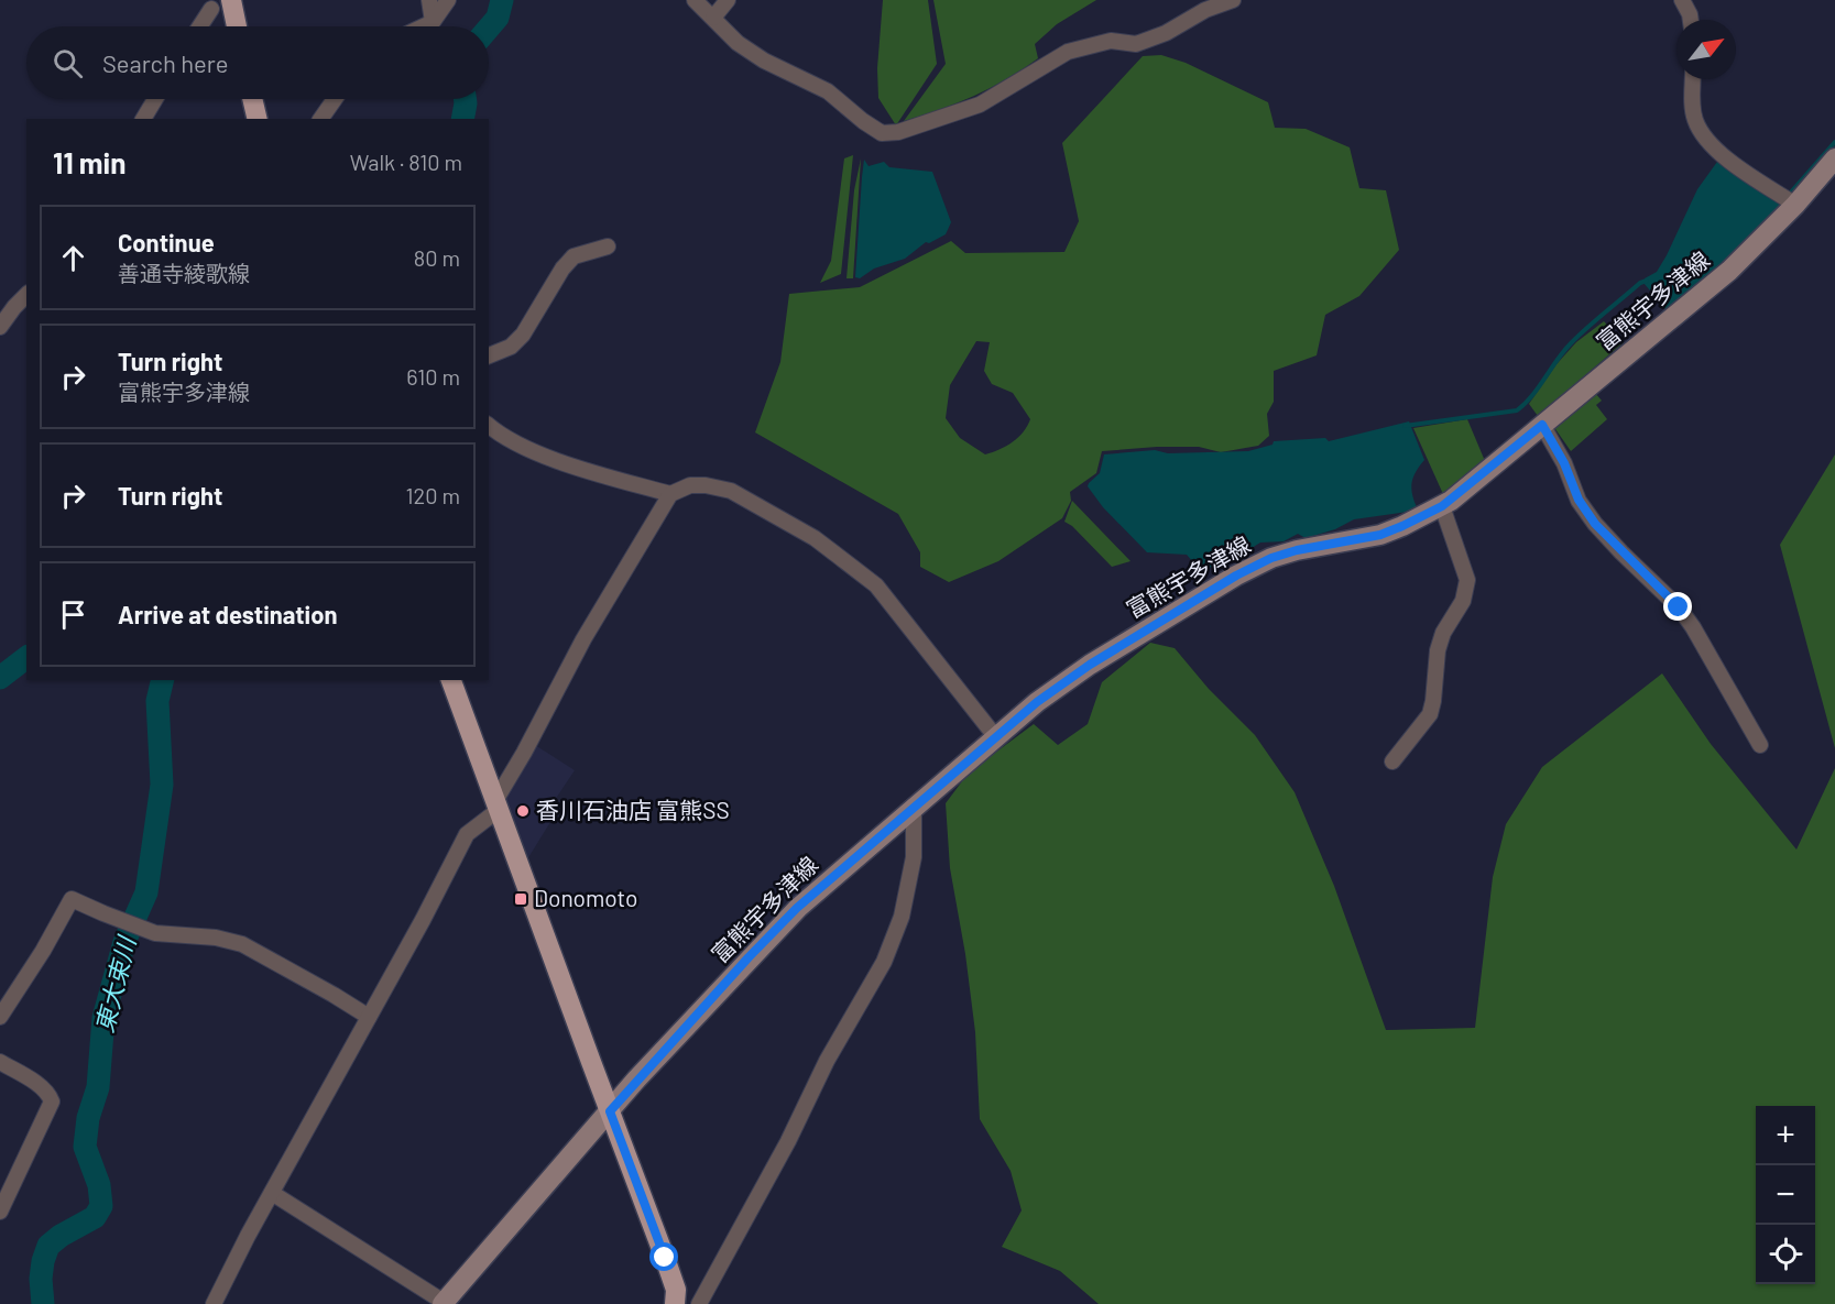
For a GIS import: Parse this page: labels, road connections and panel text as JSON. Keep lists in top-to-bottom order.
{
  "streets": {
    "main road": ["富熊宇多津線"]
  },
  "water": ["東大束川"],
  "places": {
    "other": ["香川石油店 富熊SS"],
    "transit": ["Donomoto"]
  },
  "north": "top right",
  "page": {
    "search": "Search here",
    "heading": ["11 min", "Walk · 810 m"],
    "list": [
      ["Continue", "善通寺綾歌線", "80 m"],
      ["Turn right", "富熊宇多津線", "610 m"],
      ["Turn right", "120 m"],
      "Arrive at destination"
    ],
    "map_buttons": ["+", "−"]
  }
}
